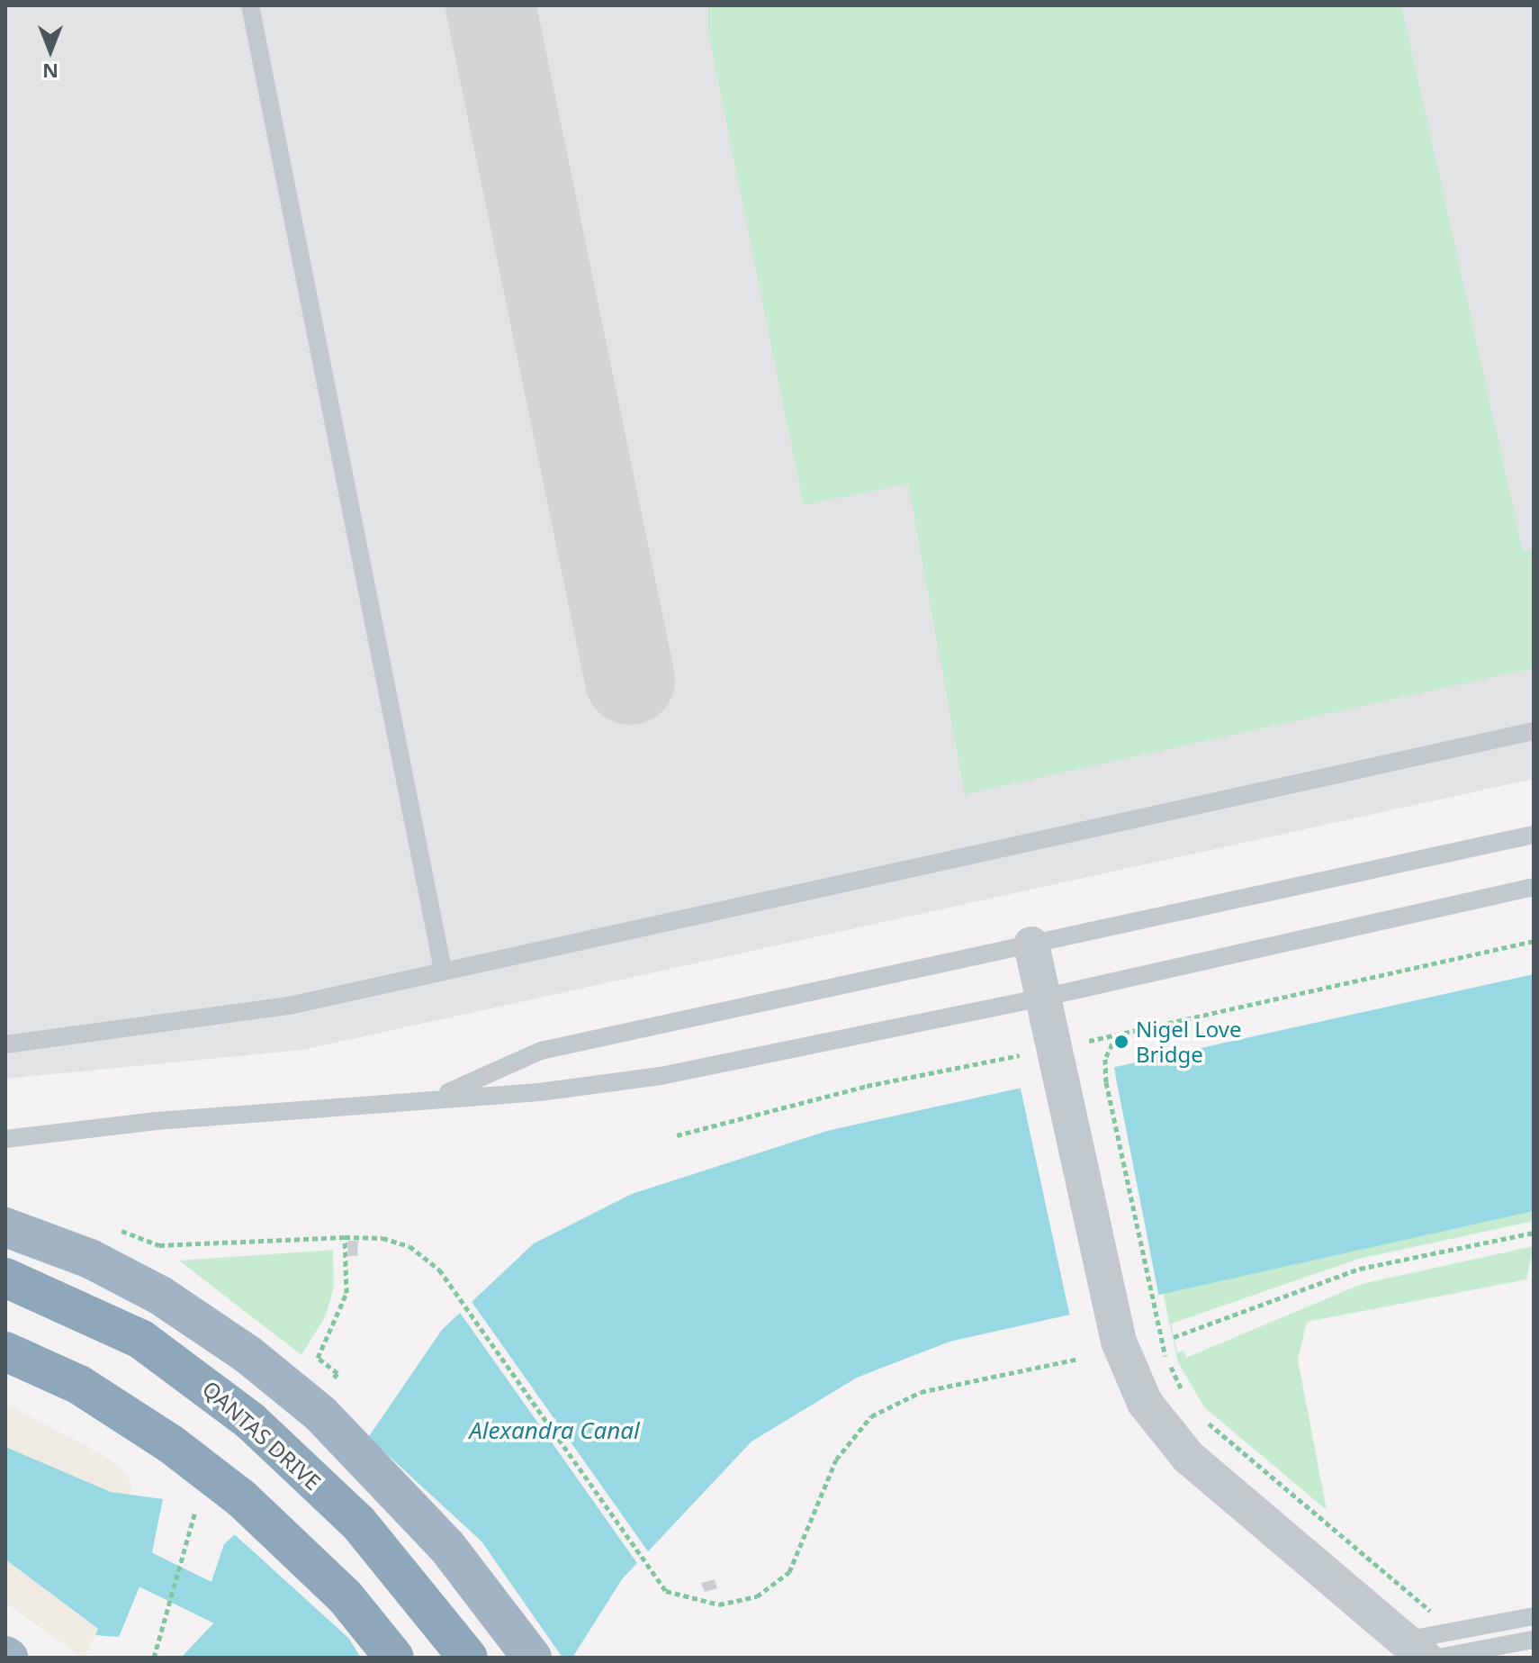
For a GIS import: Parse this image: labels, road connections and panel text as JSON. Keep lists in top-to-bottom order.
{
  "streets": {
    "highway": ["QANTAS DRIVE"]
  },
  "water": ["Alexandra Canal"],
  "places": ["Nigel Love Bridge"],
  "north": "bottom"
}
